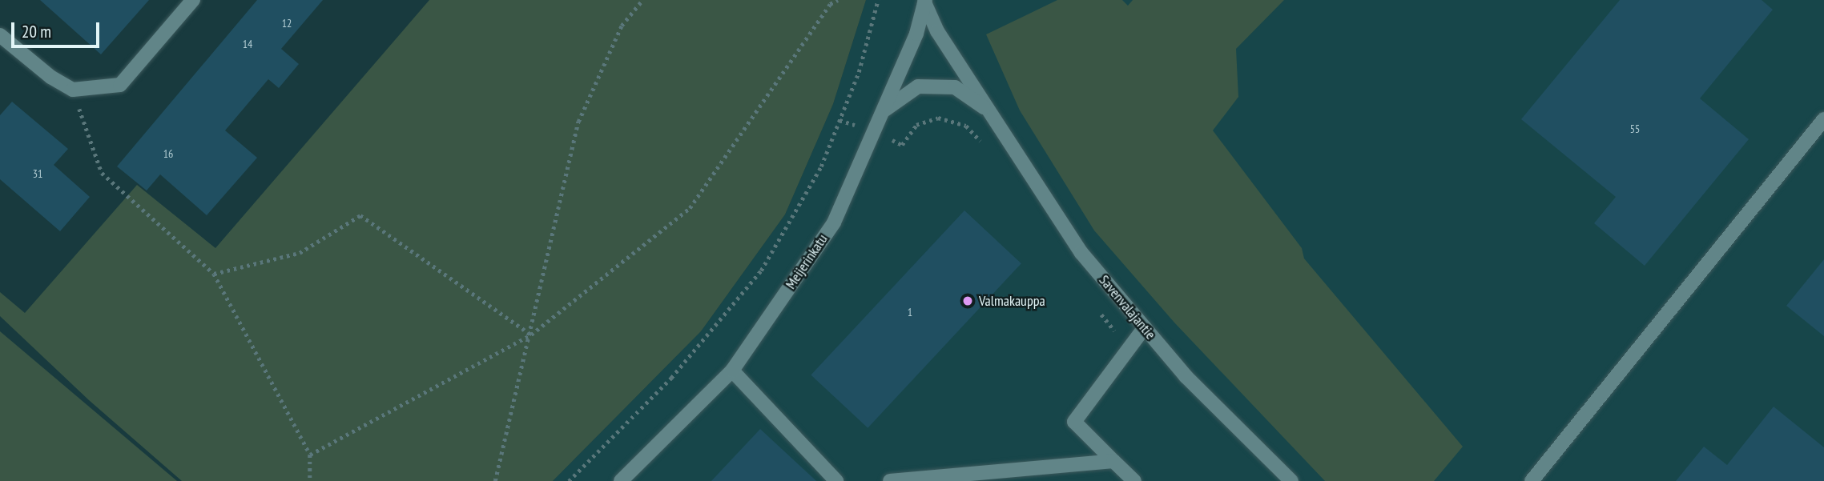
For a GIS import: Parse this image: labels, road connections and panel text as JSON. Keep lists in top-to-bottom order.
{
  "streets": {
    "street": ["Meijerinkatu", "Savenvalajantie"]
  },
  "crossings": [
    ["Meijerinkatu", "Savenvalajantie"]
  ],
  "places": ["Valmakauppa"],
  "house_numbers": [
    "12",
    "14",
    "55",
    "16",
    "31",
    "1"
  ],
  "scale_bar": "20 m"
}
